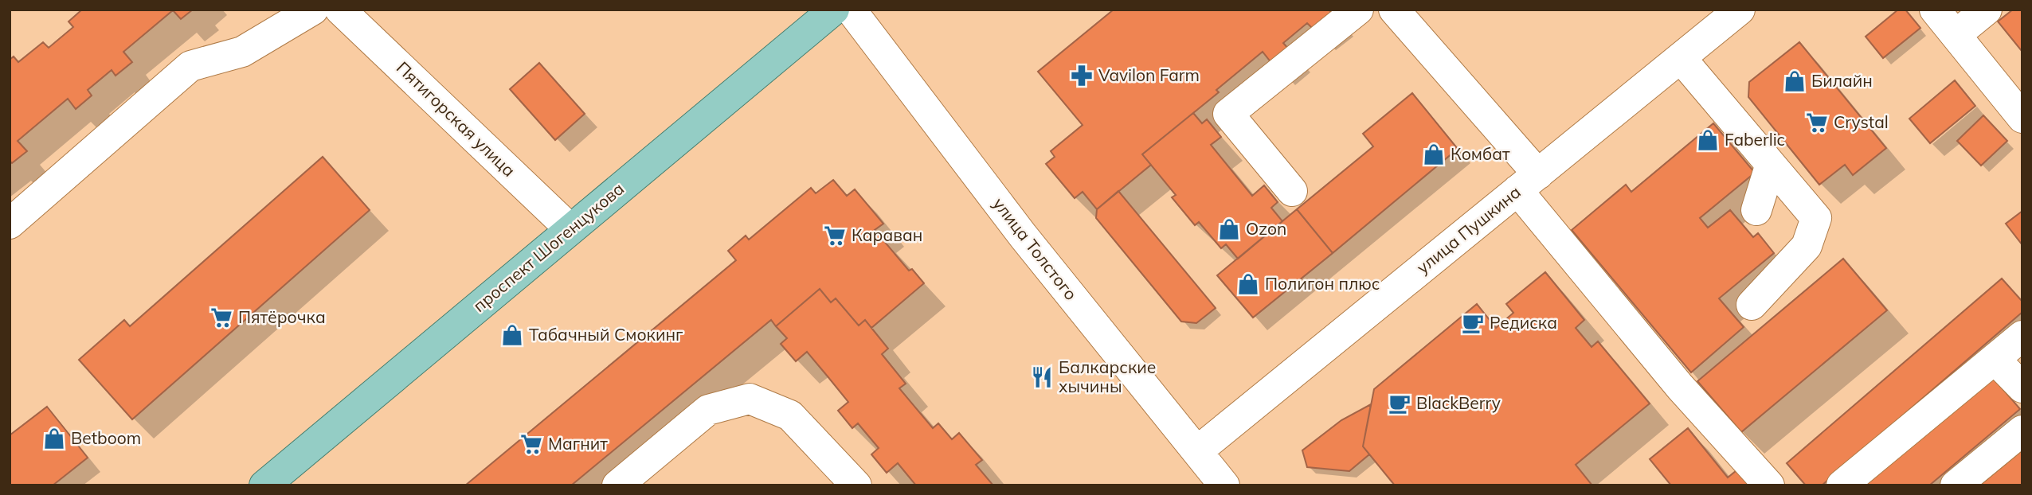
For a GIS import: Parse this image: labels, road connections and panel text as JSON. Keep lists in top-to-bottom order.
{
  "streets": {
    "main road": ["проспект Шогенцукова"],
    "street": ["Пятигорская улица", "улица Пушкина", "улица Толстого"]
  },
  "crossings": [
    ["Пятигорская улица", "проспект Шогенцукова"],
    ["улица Пушкина", "улица Толстого"]
  ],
  "places": {
    "pharmacy": ["Vavilon Farm"],
    "shop": [
      "Билайн",
      "Faberlic",
      "Комбат",
      "Ozon",
      "Полигон плюс",
      "Табачный Смокинг",
      "Betboom"
    ],
    "supermarket": [
      "Crystal",
      "Караван",
      "Пятёрочка",
      "Магнит"
    ],
    "cafe": ["Редиска", "BlackBerry"],
    "restaurant": ["Балкарские хычины"]
  }
}
